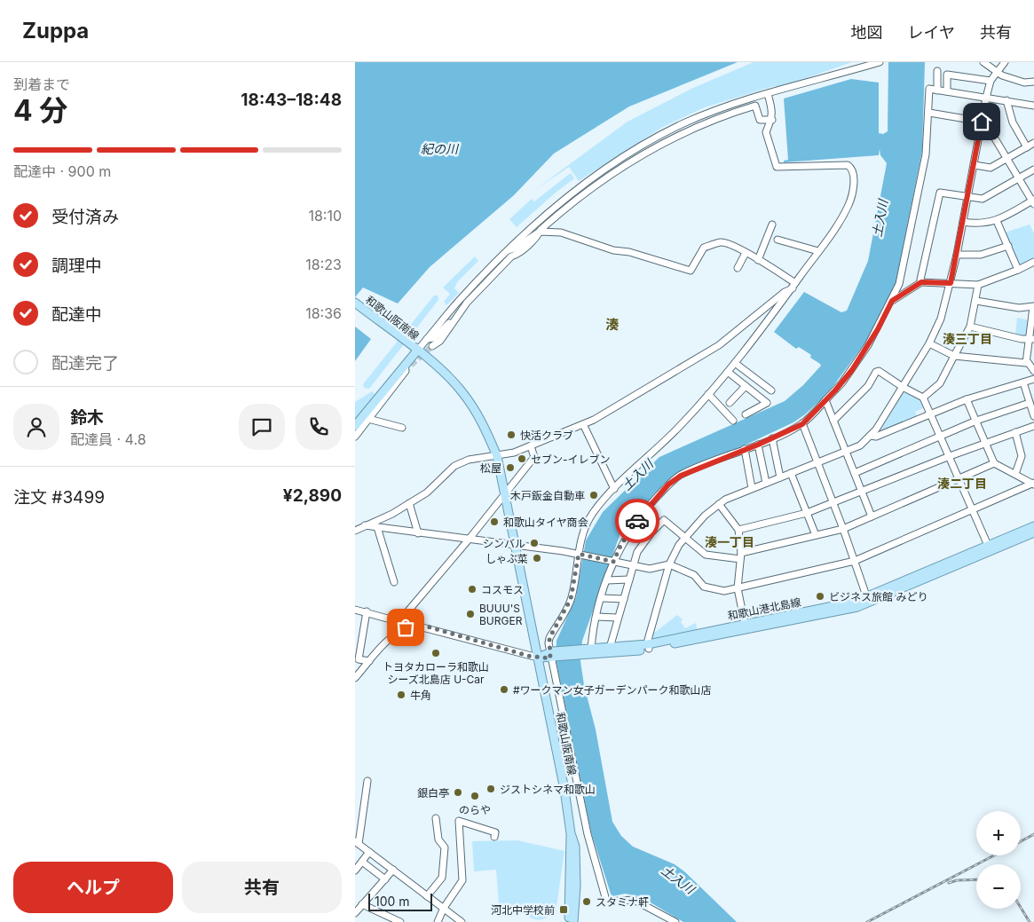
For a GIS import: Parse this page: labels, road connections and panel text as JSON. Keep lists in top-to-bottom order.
{
  "streets": {
    "main road": ["和歌山阪南線", "和歌山港北島線"]
  },
  "crossings": [
    ["和歌山阪南線", "和歌山港北島線"]
  ],
  "districts": [
    "湊",
    "湊三丁目",
    "湊二丁目",
    "湊一丁目"
  ],
  "water": ["紀の川", "土入川"],
  "places": {
    "other": [
      "快活クラブ",
      "セブン-イレブン",
      "松屋",
      "木戸鈑金自動車",
      "和歌山タイヤ商会",
      "シンバル",
      "しゃぶ菜",
      "コスモス",
      "ビジネス旅館 みどり",
      "BUUU'S BURGER",
      "トヨタカローラ和歌山 シーズ北島店 U-Car",
      "#ワークマン女子ガーデンパーク和歌山店",
      "牛角",
      "ジストシネマ和歌山",
      "銀白亭",
      "のらや",
      "スタミナ軒"
    ],
    "transit": ["河北中学校前"]
  },
  "scale_bar": "100 m",
  "page": {
    "header": "Zuppa",
    "nav": ["地図", "レイヤ", "共有"],
    "heading": ["4 分", "到着まで", "18:43–18:48"],
    "panel": [
      "鈴木",
      "配達員 · 4.8",
      "注文 #3499",
      "¥2,890"
    ],
    "bar": "配達中 · 900 m",
    "list": [
      ["受付済み", "18:10"],
      ["調理中", "18:23"],
      ["配達中", "18:36"],
      "配達完了"
    ],
    "map_buttons": ["+", "−"],
    "buttons": ["ヘルプ", "共有"],
    "scale": "100 m"
  }
}
